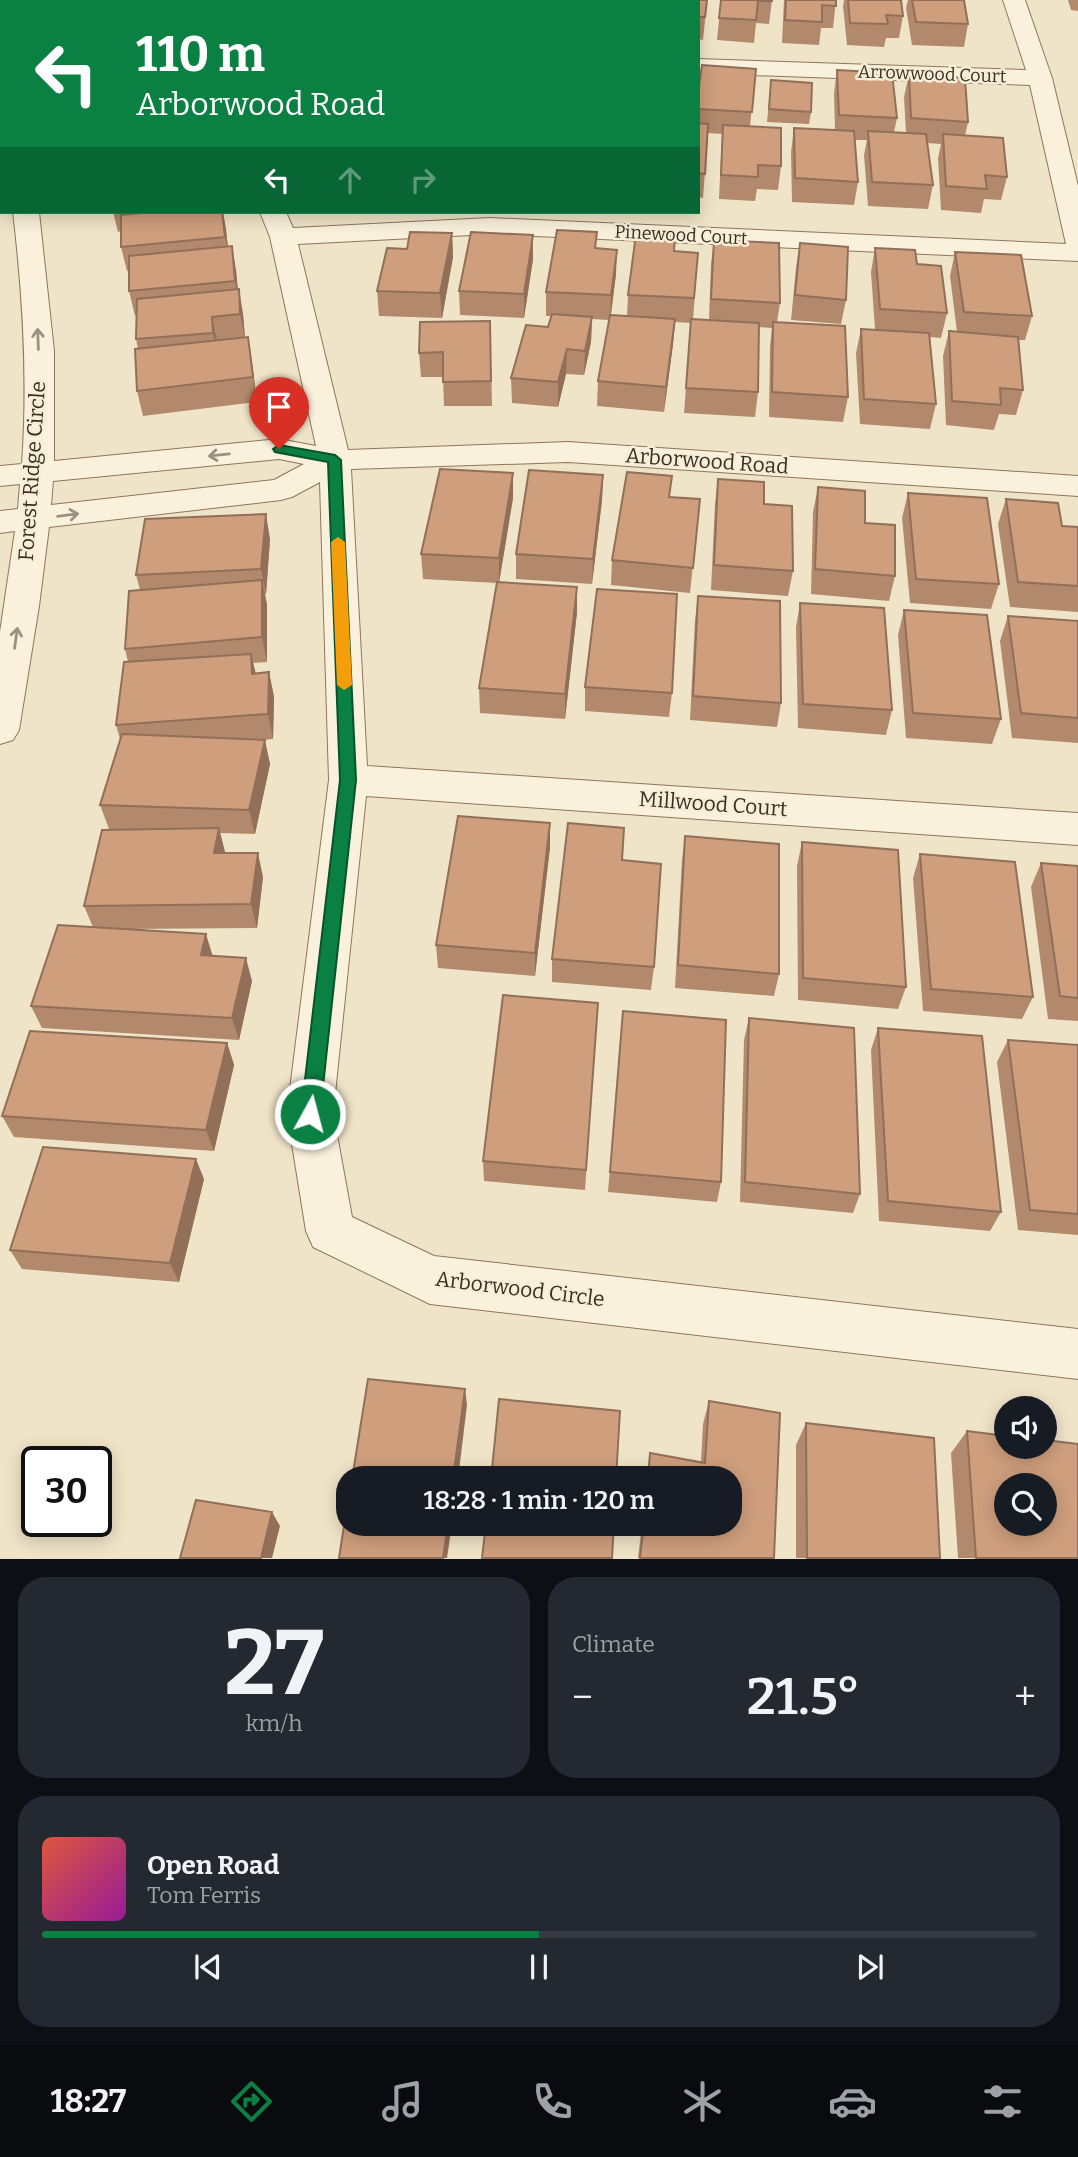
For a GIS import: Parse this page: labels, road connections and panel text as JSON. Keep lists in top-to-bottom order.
{
  "streets": {
    "street": [
      "Arrowwood Court",
      "Pinewood Court",
      "Arborwood Road",
      "Forest Ridge Circle",
      "Millwood Court",
      "Arborwood Circle"
    ]
  },
  "crossings": [
    ["Pinewood Court", "Arborwood Circle"],
    ["Arborwood Road", "Forest Ridge Circle"],
    ["Arborwood Road", "Arborwood Circle"],
    ["Millwood Court", "Arborwood Circle"]
  ],
  "one_way": ["Forest Ridge Circle"],
  "page": {
    "turn": ["110 m", "Arborwood Road"],
    "limit": "30",
    "trip": "18:28 · 1 min · 120 m",
    "tile": [
      ["27", "km/h"],
      "Climate"
    ],
    "heat": ["−", "21.5°", "+"],
    "song": ["Open Road", "Tom Ferris"],
    "tabs": "18:27"
  }
}
